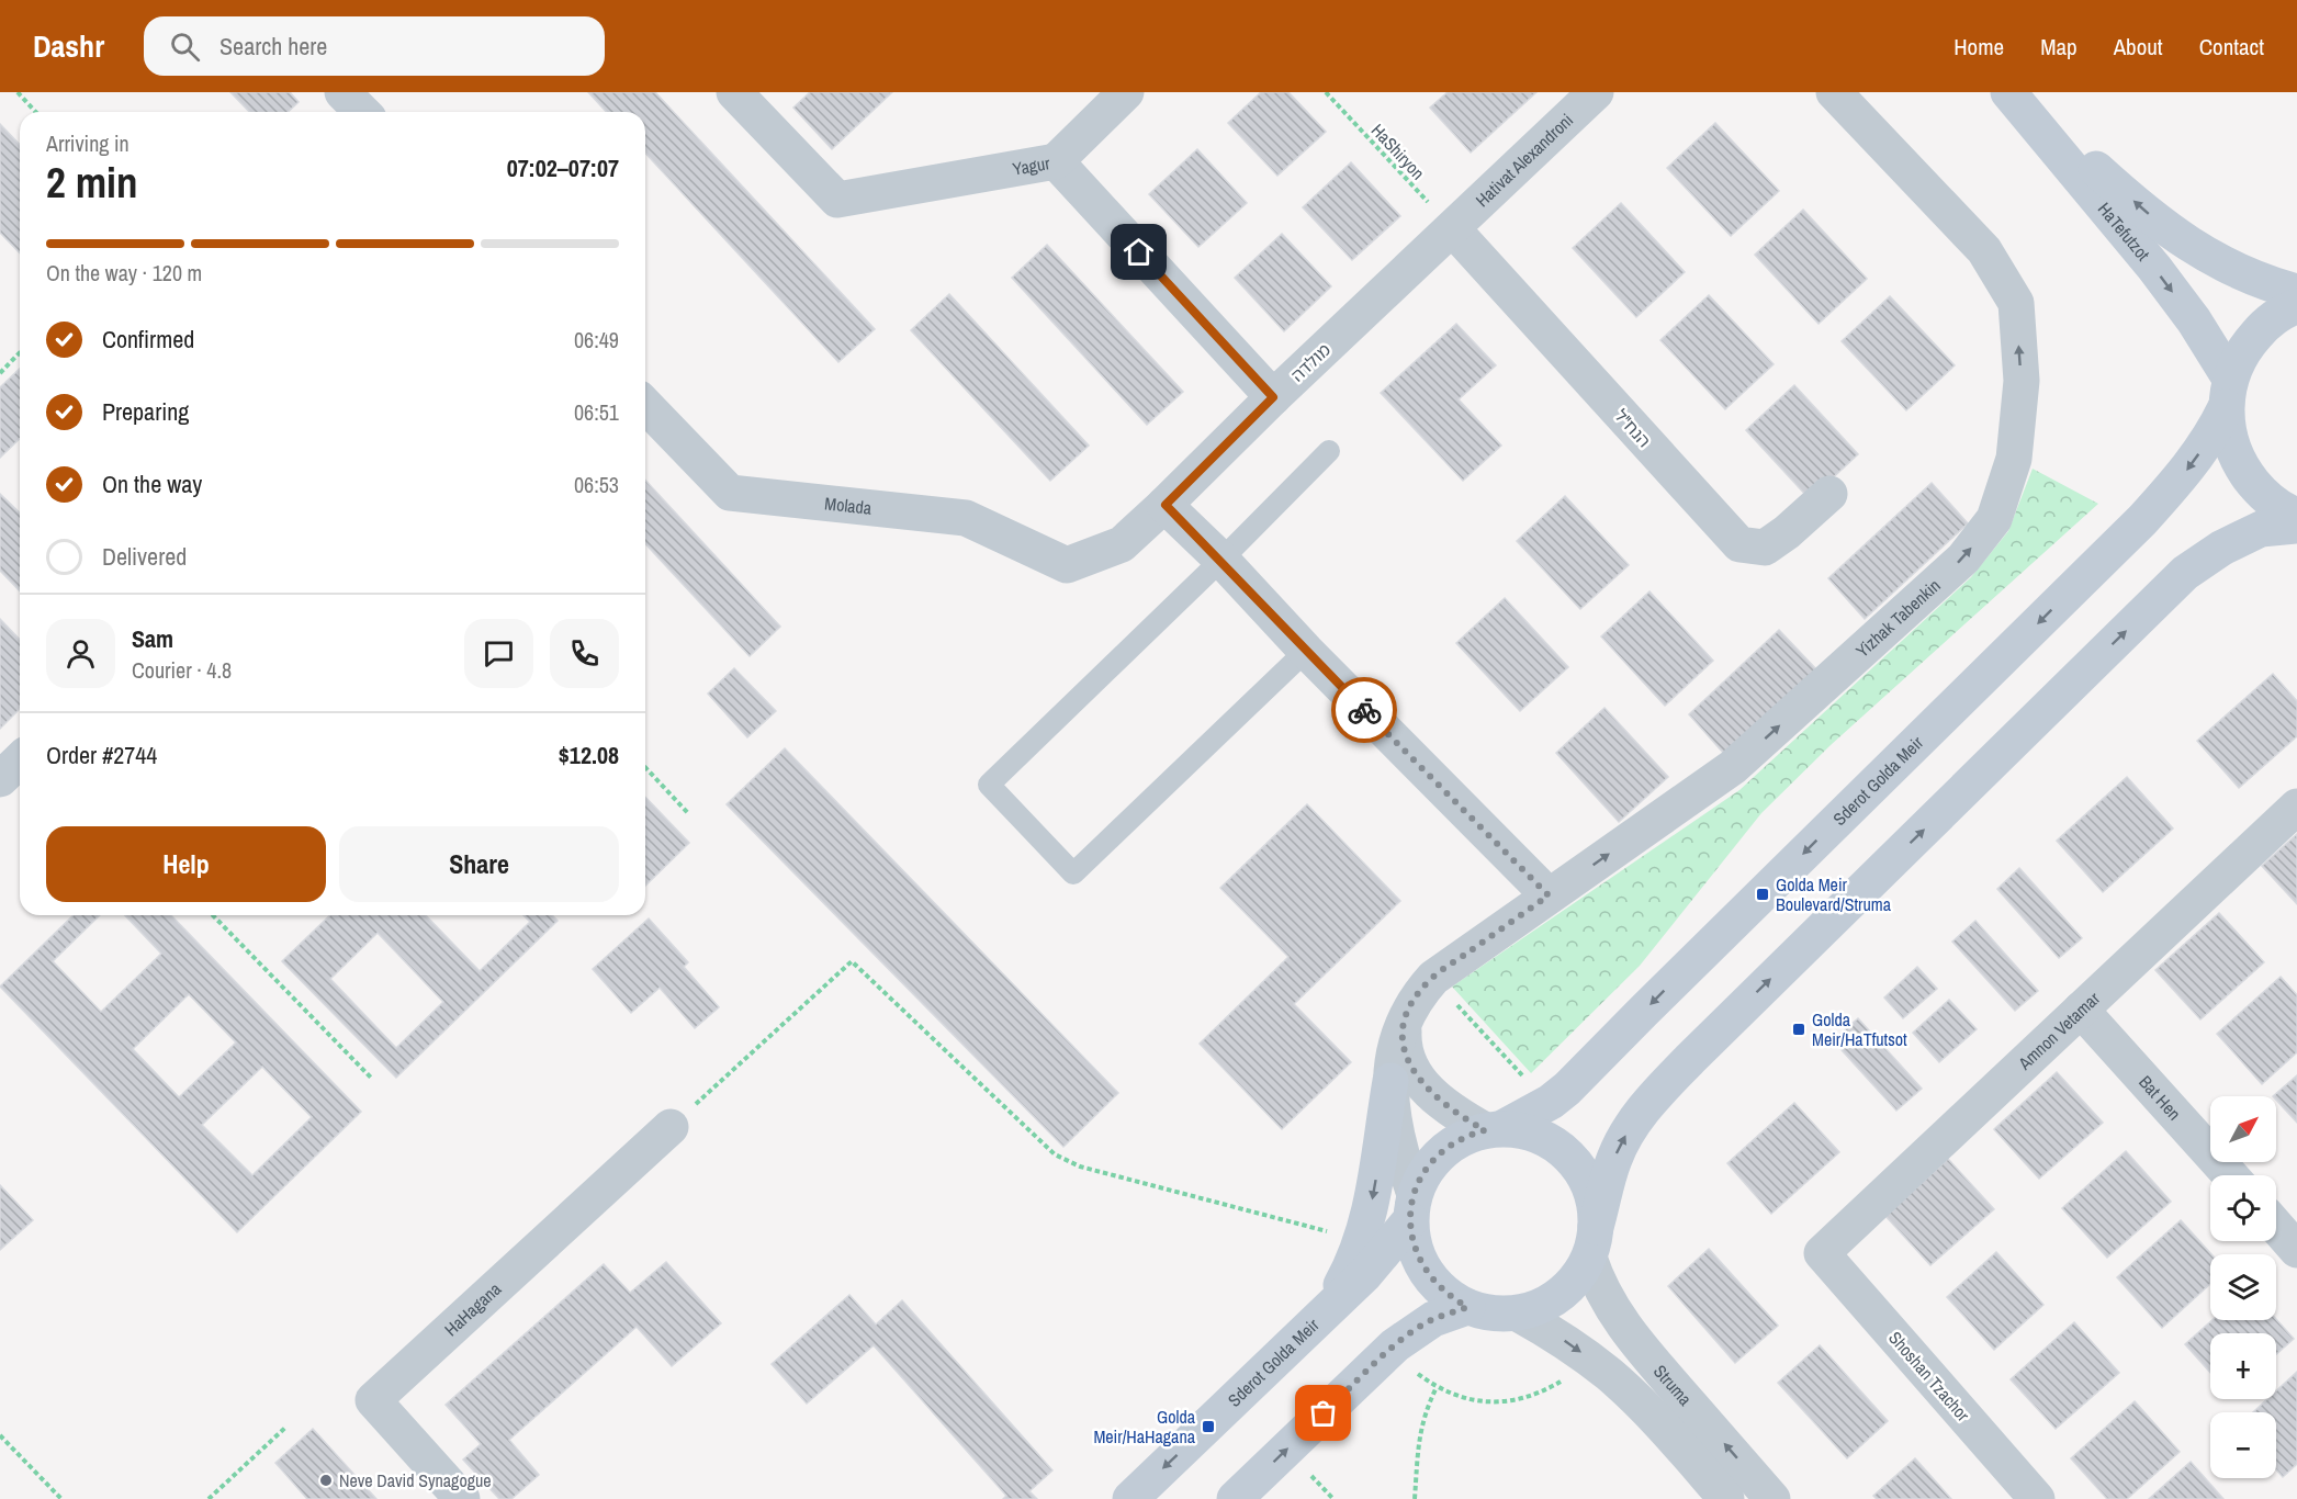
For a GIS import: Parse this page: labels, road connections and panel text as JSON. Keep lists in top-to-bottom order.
{
  "streets": {
    "main road": ["HaTefutzot", "Sderot Golda Meir"],
    "street": [
      "Hativat Alexandroni",
      "Yagur",
      "מולדה",
      "הנח\"ל",
      "Yizhak Tabenkin",
      "Amnon Vetamar",
      "Bat Hen",
      "HaHagana",
      "Shoshan Tzachor",
      "Struma"
    ],
    "path": ["HaShiryon"]
  },
  "crossings": [
    ["HaShiryon", "Hativat Alexandroni"],
    ["HaShiryon", "מולדה"],
    ["HaShiryon", "הנח\"ל"],
    ["Hativat Alexandroni", "מולדה"],
    ["Hativat Alexandroni", "הנח\"ל"],
    ["Yagur", "מולדה"],
    ["HaTefutzot", "Sderot Golda Meir"],
    ["מולדה", "הנח\"ל"],
    ["Yizhak Tabenkin", "Sderot Golda Meir"],
    ["Yizhak Tabenkin", "Struma"],
    ["Sderot Golda Meir", "Struma"],
    ["Amnon Vetamar", "Bat Hen"],
    ["Amnon Vetamar", "Shoshan Tzachor"]
  ],
  "places": {
    "transit": ["Golda Meir Boulevard/Struma", "Golda Meir/HaTfutsot", "Golda Meir/HaHagana"],
    "other": ["Neve David Synagogue"]
  },
  "north": "top right",
  "page": {
    "header": "Dashr",
    "search": "Search here",
    "nav": [
      "Home",
      "Map",
      "About",
      "Contact"
    ],
    "heading": ["2 min", "Arriving in", "07:02–07:07"],
    "panel": [
      "Sam",
      "Courier · 4.8",
      "Order #2744",
      "$12.08"
    ],
    "bar": "On the way · 120 m",
    "list": [
      ["Confirmed", "06:49"],
      ["Preparing", "06:51"],
      ["On the way", "06:53"],
      "Delivered"
    ],
    "buttons": ["Help", "Share"],
    "map_buttons": ["+", "−"]
  }
}
